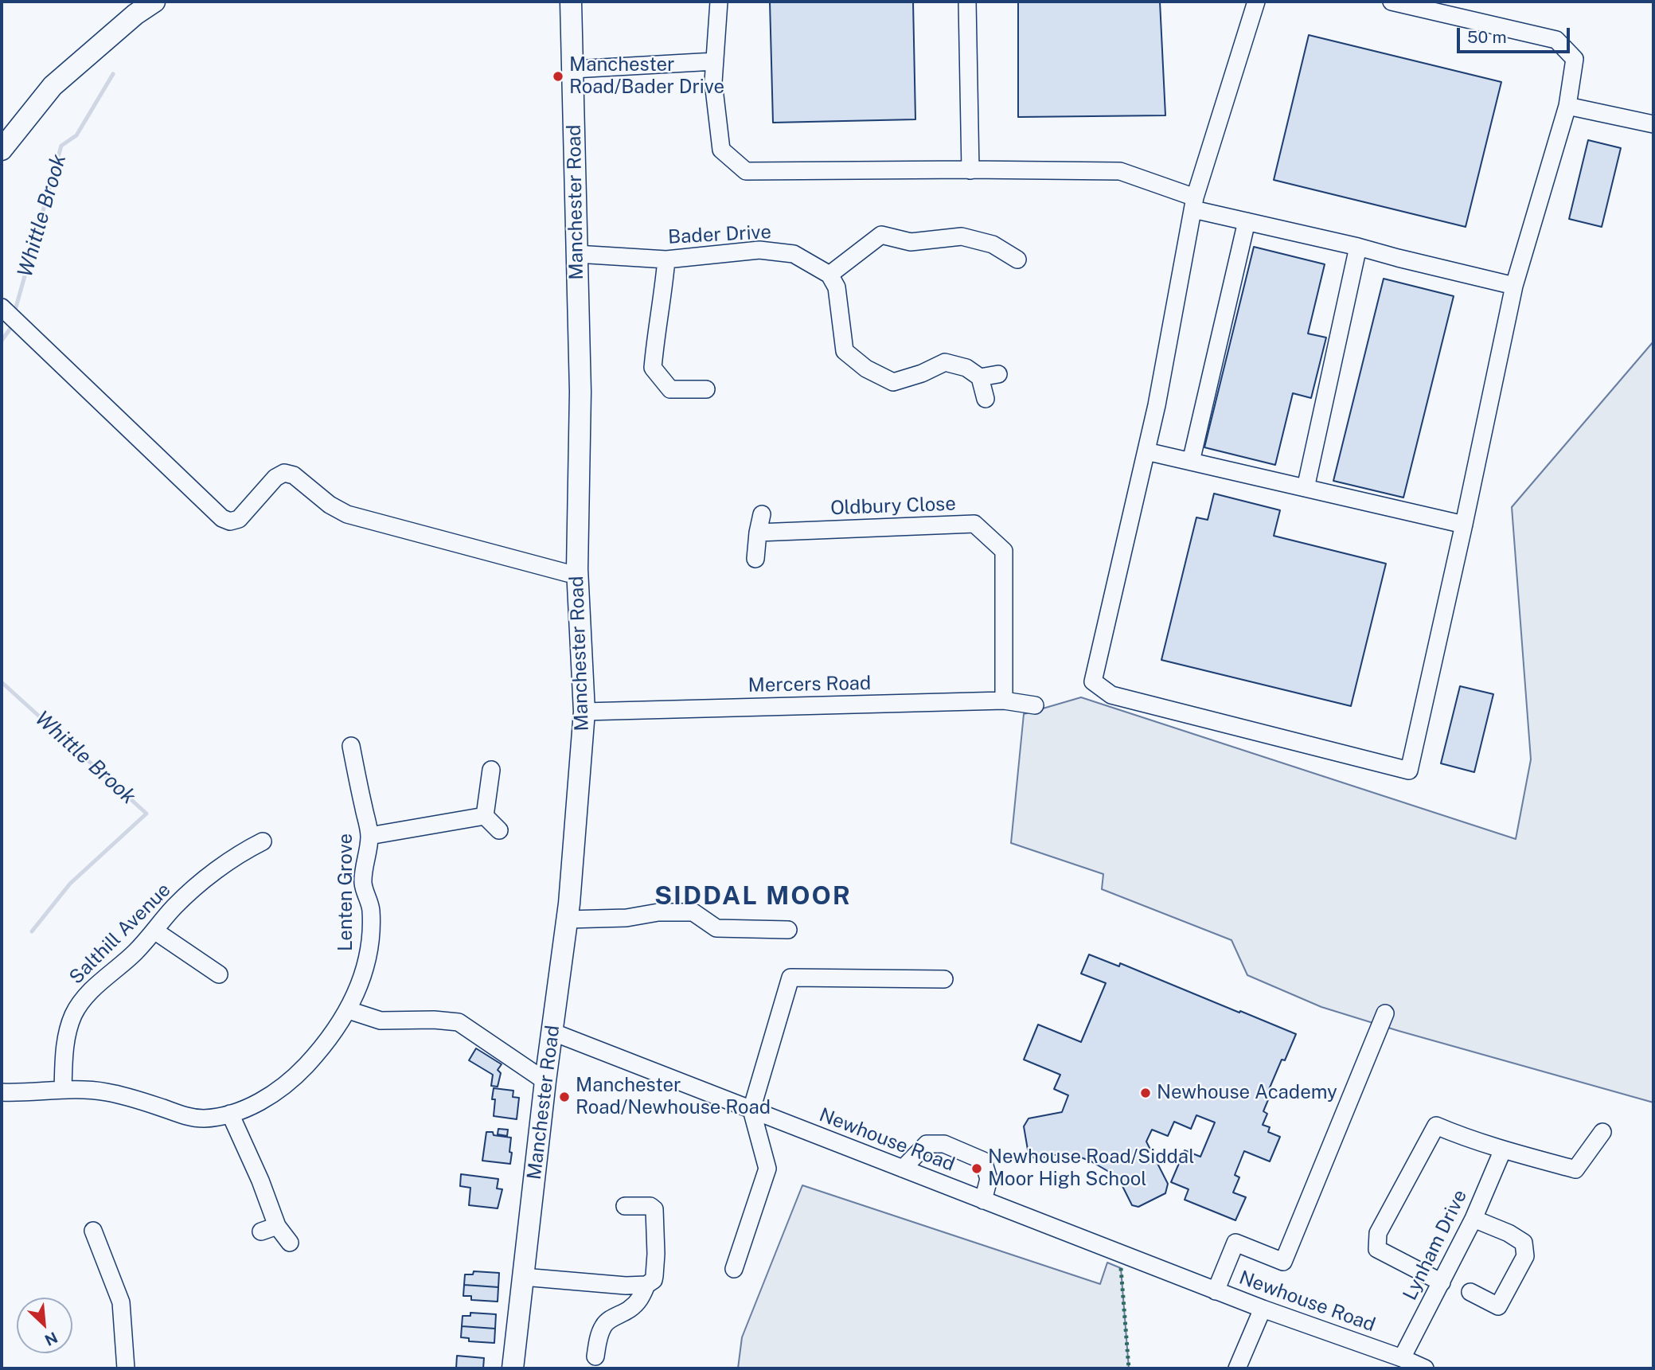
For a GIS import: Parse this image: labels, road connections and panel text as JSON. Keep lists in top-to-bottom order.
{
  "streets": {
    "main road": ["Manchester Road"],
    "street": [
      "Bader Drive",
      "Oldbury Close",
      "Mercers Road",
      "Lenten Grove",
      "Salthill Avenue",
      "Newhouse Road",
      "Lynham Drive"
    ]
  },
  "crossings": [
    ["Manchester Road", "Bader Drive"],
    ["Manchester Road", "Mercers Road"],
    ["Manchester Road", "Newhouse Road"],
    ["Oldbury Close", "Mercers Road"],
    ["Lenten Grove", "Salthill Avenue"],
    ["Newhouse Road", "Lynham Drive"]
  ],
  "districts": ["SIDDAL MOOR"],
  "water": ["Whittle Brook"],
  "places": [
    "Manchester Road/Bader Drive",
    "Newhouse Academy",
    "Manchester Road/Newhouse Road",
    "Newhouse Road/Siddal Moor High School"
  ],
  "scale_bar": "50 m",
  "north": "bottom right"
}
